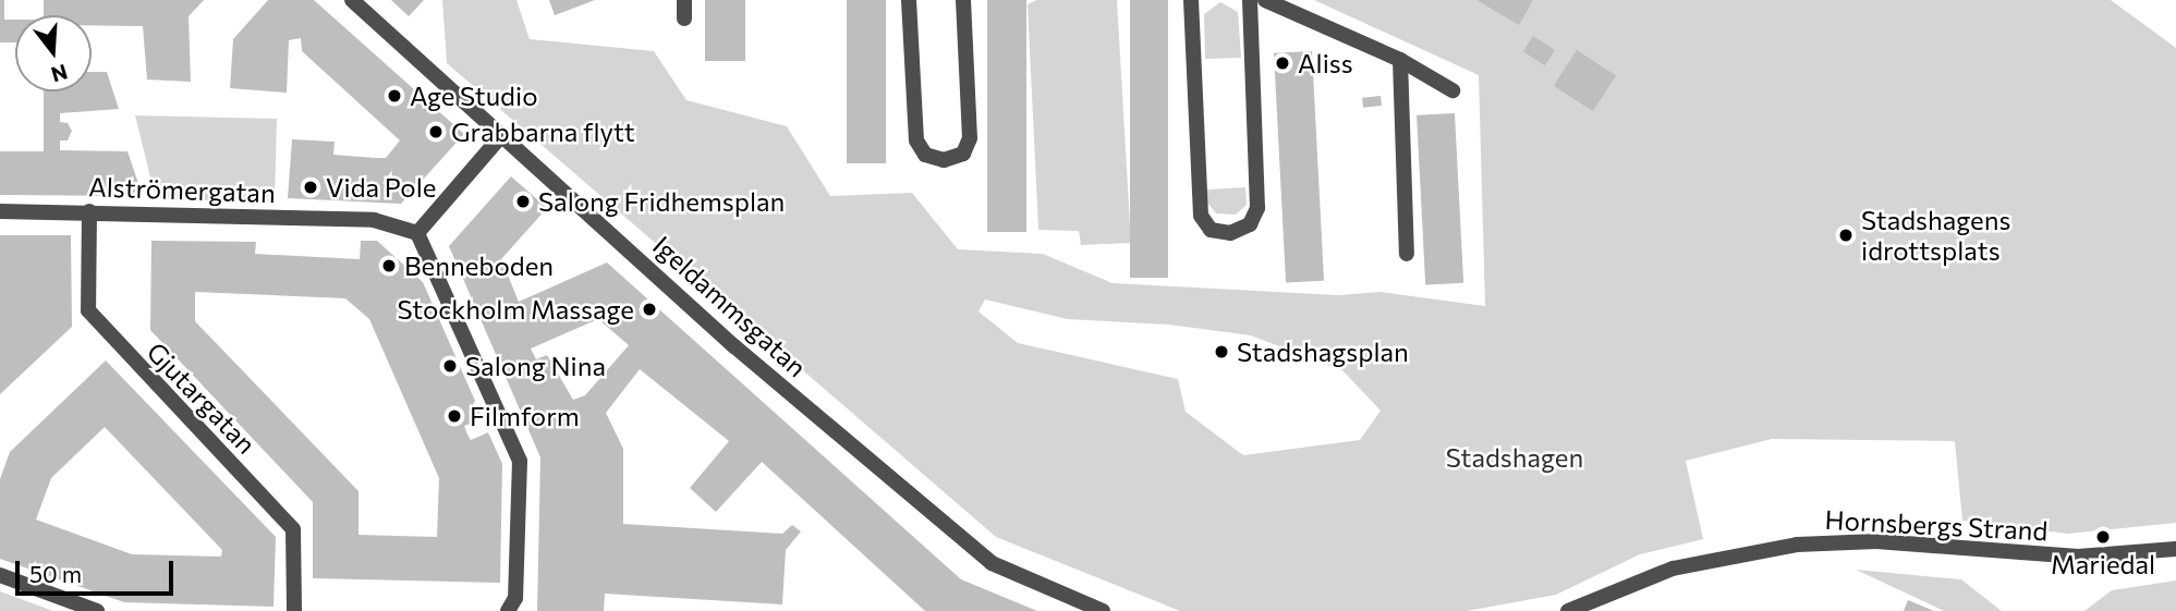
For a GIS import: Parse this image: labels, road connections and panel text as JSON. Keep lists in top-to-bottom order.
{
  "streets": {
    "street": [
      "Alströmergatan",
      "Igeldammsgatan",
      "Gjutargatan",
      "Hornsbergs Strand"
    ]
  },
  "crossings": [
    ["Alströmergatan", "Gjutargatan"]
  ],
  "parks": ["Stadshagen"],
  "places": [
    "Aliss",
    "Age Studio",
    "Grabbarna flytt",
    "Vida Pole",
    "Salong Fridhemsplan",
    "Stadshagens idrottsplats",
    "Benneboden",
    "Stockholm Massage",
    "Stadshagsplan",
    "Salong Nina",
    "Filmform",
    "Mariedal"
  ],
  "scale_bar": "50 m",
  "north": "bottom"
}
